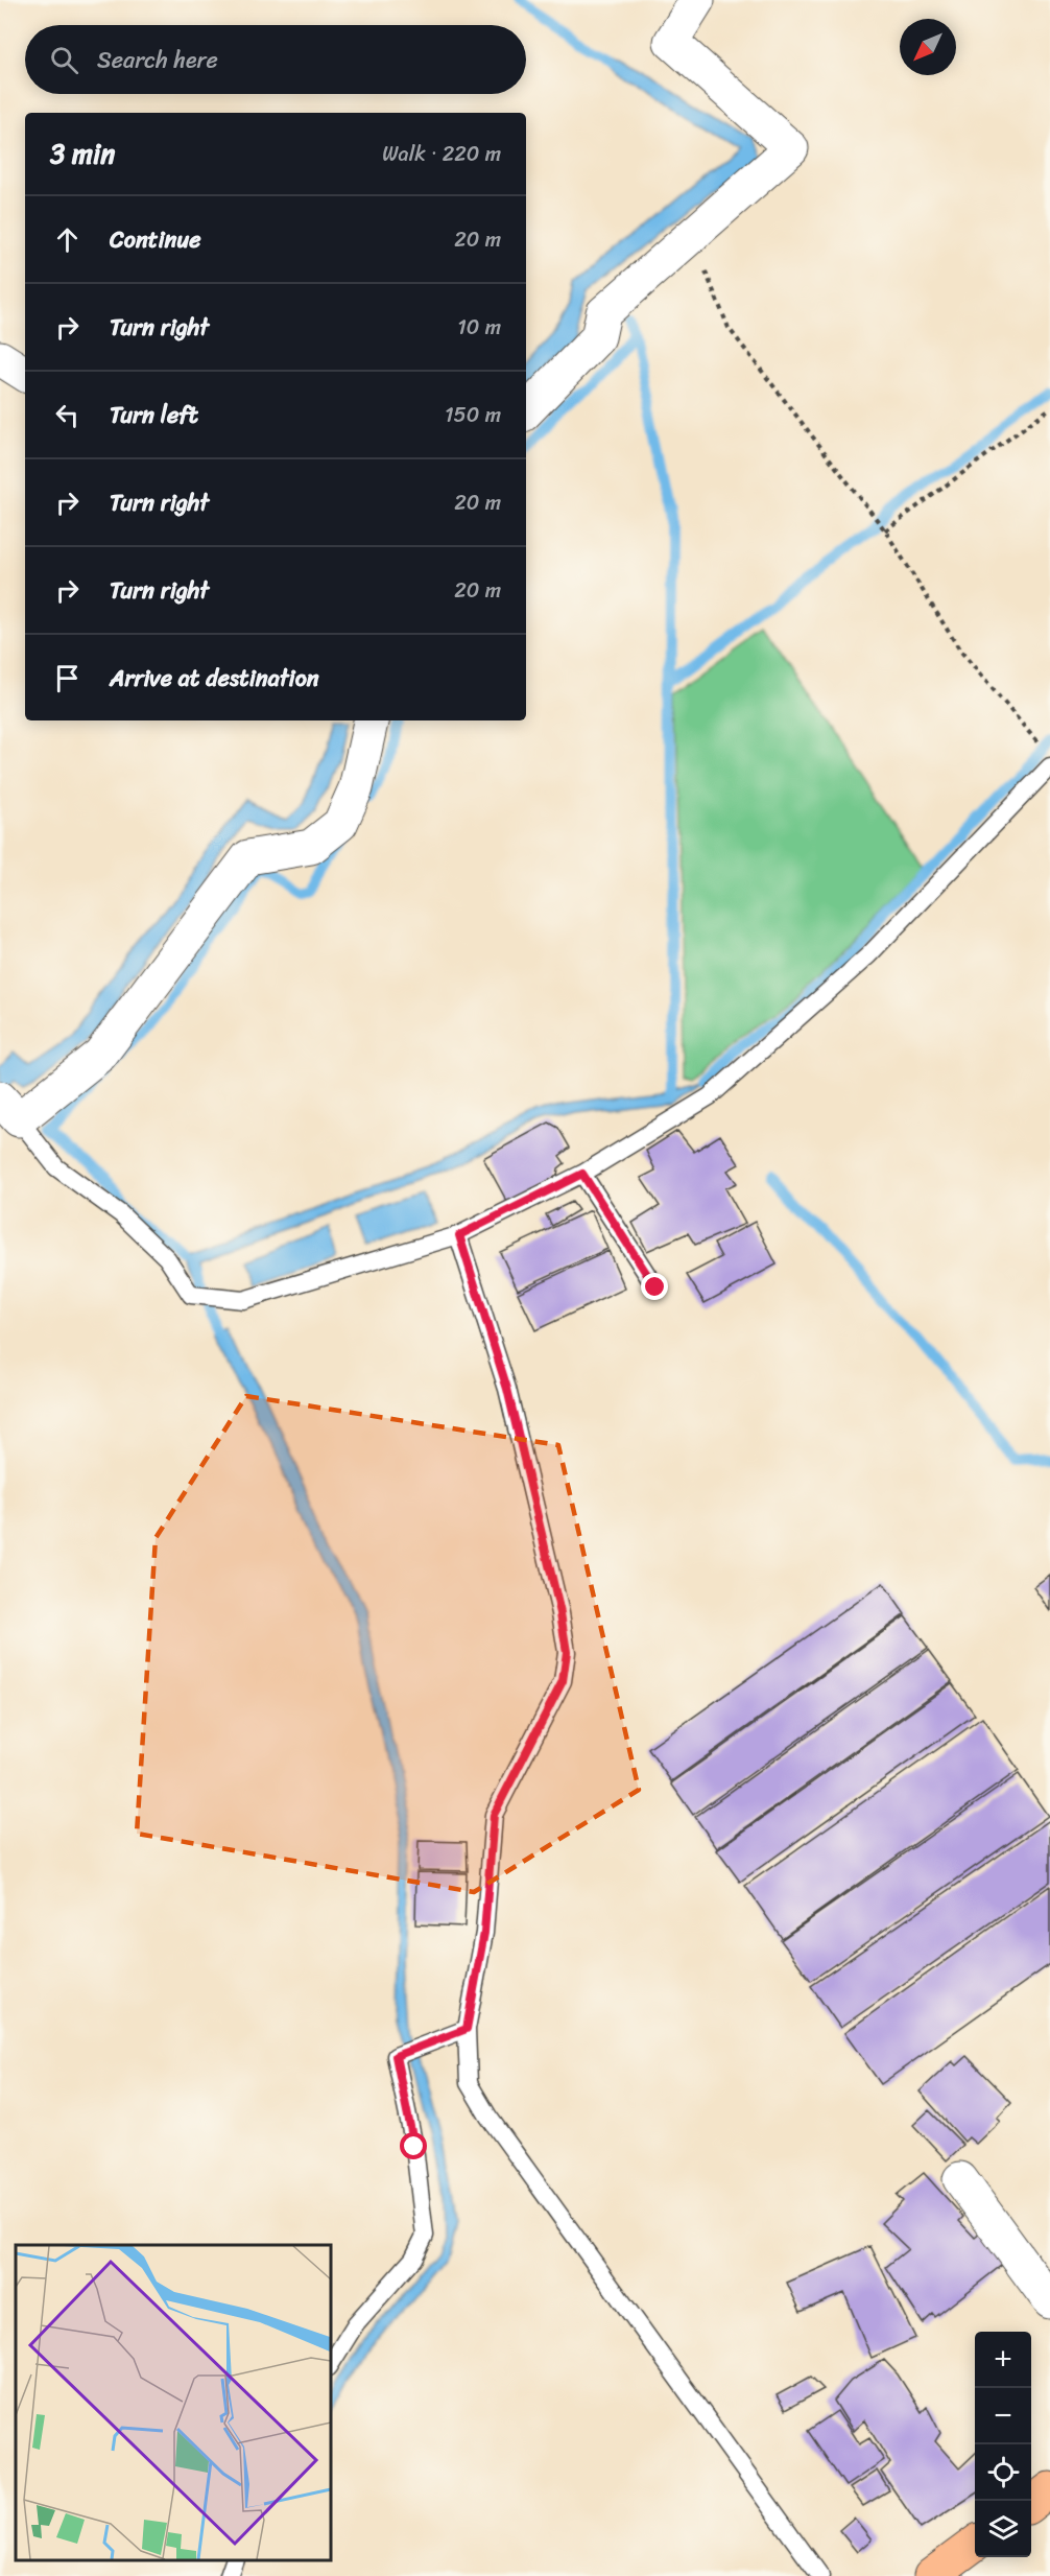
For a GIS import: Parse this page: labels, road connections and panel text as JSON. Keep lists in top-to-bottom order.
{
  "north": "bottom left",
  "page": {
    "search": "Search here",
    "heading": ["3 min", "Walk · 220 m"],
    "list": [
      ["Continue", "20 m"],
      ["Turn right", "10 m"],
      ["Turn left", "150 m"],
      ["Turn right", "20 m"],
      ["Turn right", "20 m"],
      "Arrive at destination"
    ],
    "map_buttons": ["+", "−"]
  }
}
